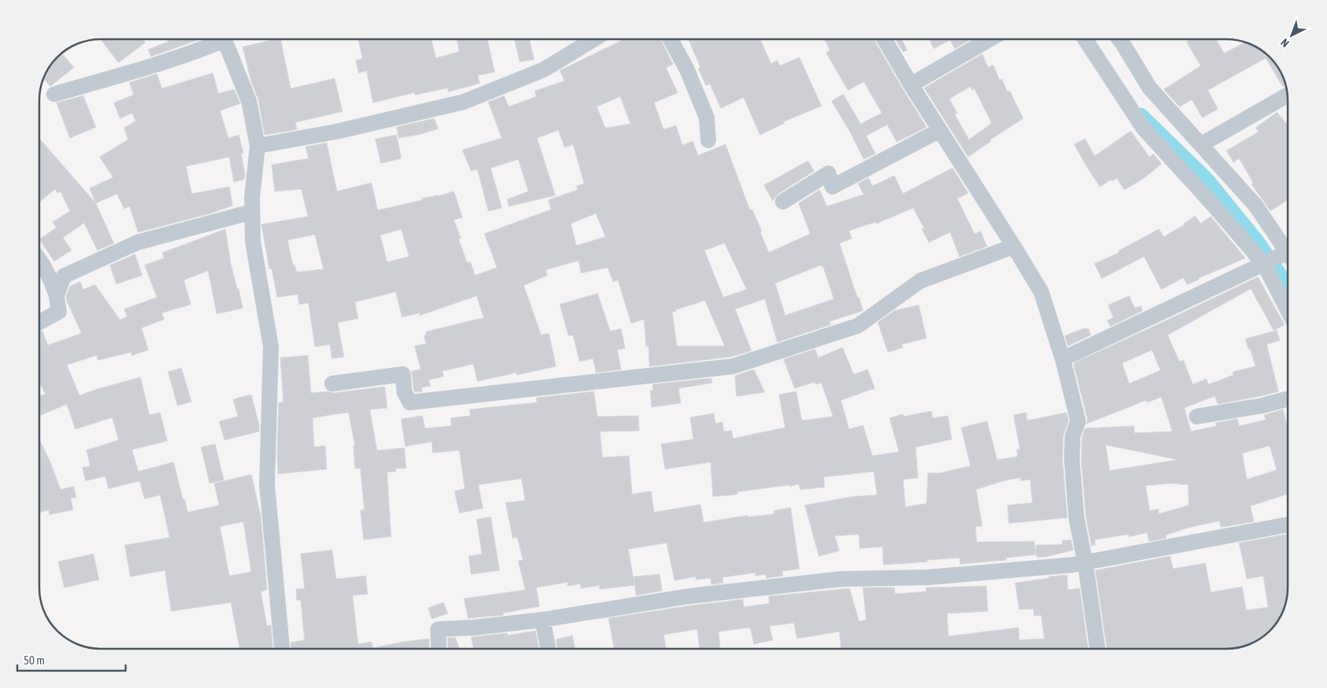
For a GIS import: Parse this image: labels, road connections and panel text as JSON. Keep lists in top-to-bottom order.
{
  "scale_bar": "50 m",
  "north": "bottom left"
}
